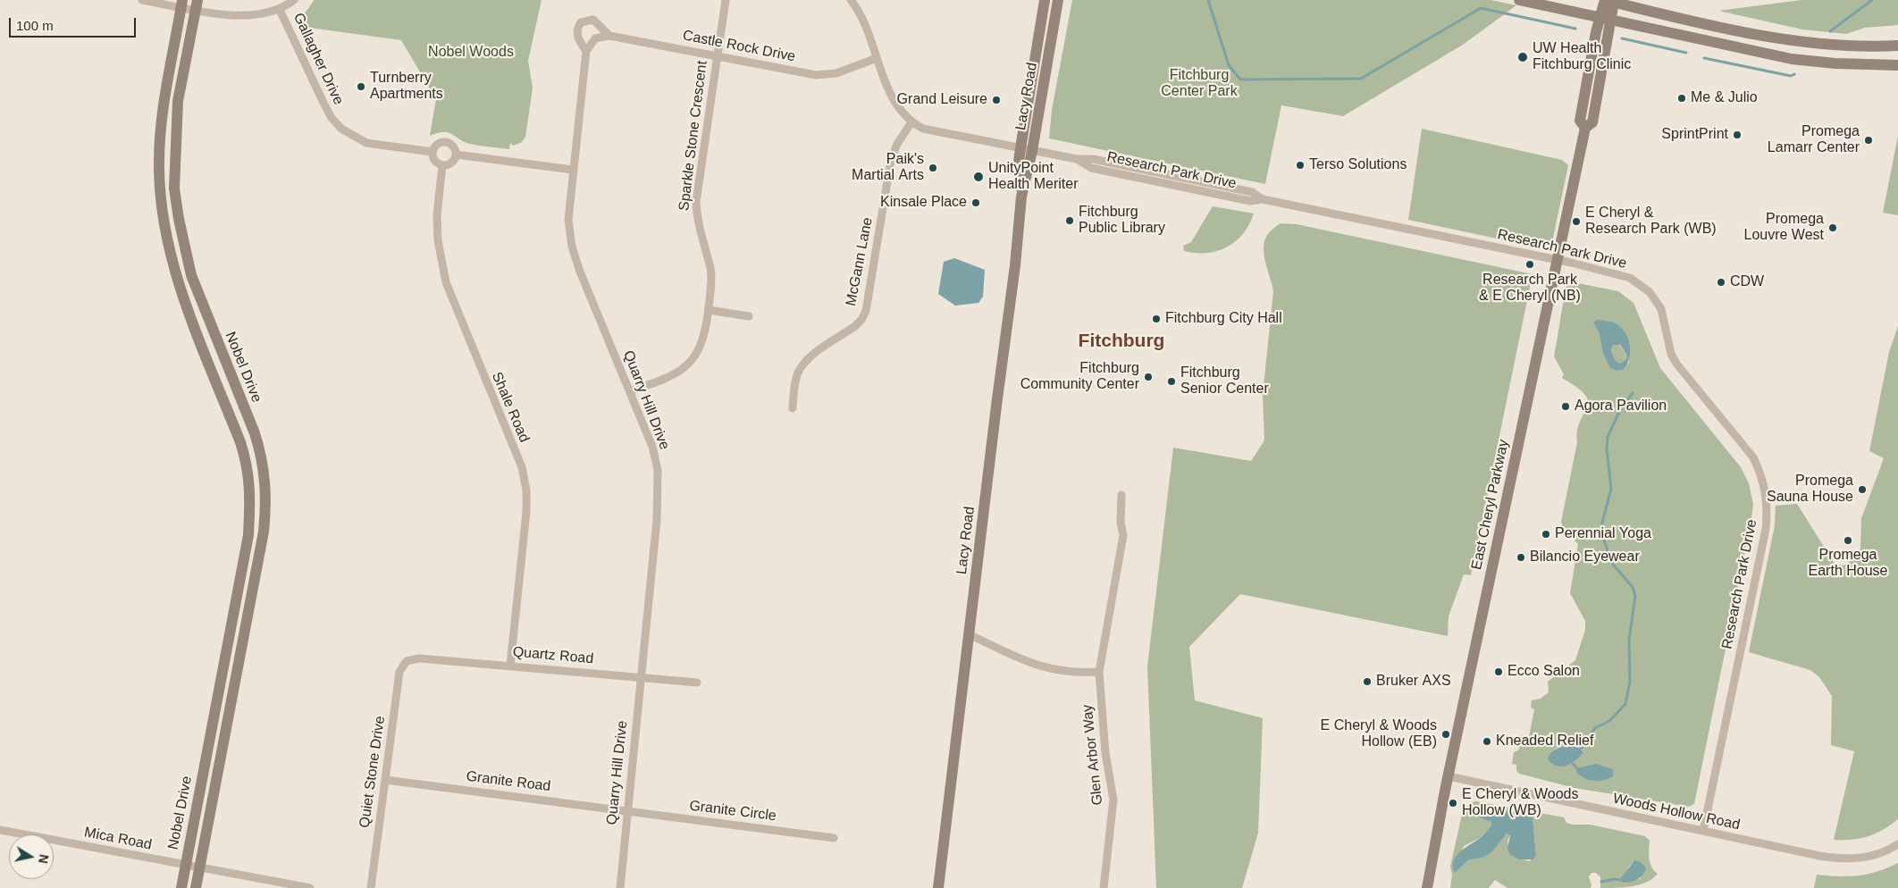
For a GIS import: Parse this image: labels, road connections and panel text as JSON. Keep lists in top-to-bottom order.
{
  "streets": {
    "street": [
      "Castle Rock Drive",
      "Gallagher Drive",
      "Lacy Road",
      "Sparkle Stone Crescent",
      "Research Park Drive",
      "McGann Lane",
      "Nobel Drive",
      "Quarry Hill Drive",
      "Shale Road",
      "East Cheryl Parkway",
      "Quartz Road",
      "Glen Arbor Way",
      "Quiet Stone Drive",
      "Granite Road",
      "Granite Circle",
      "Woods Hollow Road",
      "Mica Road"
    ]
  },
  "crossings": [
    ["Castle Rock Drive", "Sparkle Stone Crescent"],
    ["Castle Rock Drive", "Quarry Hill Drive"],
    ["Gallagher Drive", "Shale Road"],
    ["Lacy Road", "Research Park Drive"],
    ["Sparkle Stone Crescent", "Quarry Hill Drive"],
    ["Research Park Drive", "McGann Lane"],
    ["Research Park Drive", "East Cheryl Parkway"],
    ["Research Park Drive", "Woods Hollow Road"],
    ["Nobel Drive", "Mica Road"],
    ["Quarry Hill Drive", "Quartz Road"],
    ["Quarry Hill Drive", "Granite Road"],
    ["Quarry Hill Drive", "Granite Circle"],
    ["Shale Road", "Quartz Road"],
    ["East Cheryl Parkway", "Woods Hollow Road"],
    ["Quartz Road", "Quiet Stone Drive"],
    ["Quiet Stone Drive", "Granite Road"],
    ["Granite Road", "Granite Circle"]
  ],
  "districts": ["Fitchburg"],
  "parks": ["Nobel Woods", "Fitchburg Center Park"],
  "places": [
    "UW Health Fitchburg Clinic",
    "Turnberry Apartments",
    "Me & Julio",
    "Grand Leisure",
    "SprintPrint",
    "Promega Lamarr Center",
    "Terso Solutions",
    "Paik's Martial Arts",
    "UnityPoint Health Meriter",
    "Kinsale Place",
    "Fitchburg Public Library",
    "E Cheryl & Research Park (WB)",
    "Promega Louvre West",
    "Research Park & E Cheryl (NB)",
    "CDW",
    "Fitchburg City Hall",
    "Fitchburg Community Center",
    "Fitchburg Senior Center",
    "Agora Pavilion",
    "Promega Sauna House",
    "Perennial Yoga",
    "Promega Earth House",
    "Bilancio Eyewear",
    "Ecco Salon",
    "Bruker AXS",
    "E Cheryl & Woods Hollow (EB)",
    "Kneaded Relief",
    "E Cheryl & Woods Hollow (WB)"
  ],
  "scale_bar": "100 m",
  "north": "right"
}
